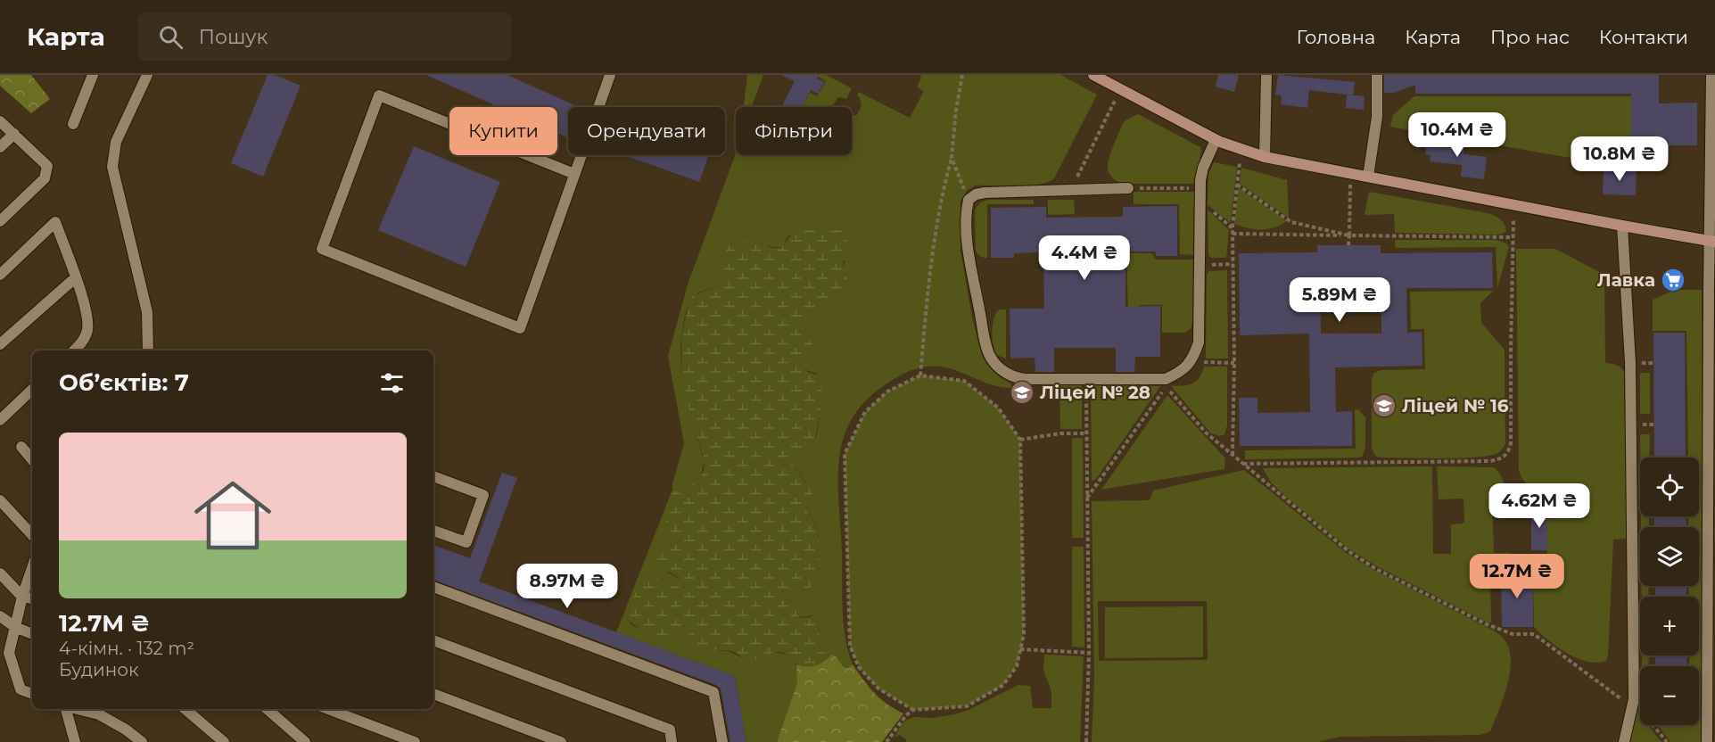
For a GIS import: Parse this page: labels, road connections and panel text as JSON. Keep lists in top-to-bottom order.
{
  "places": {
    "supermarket": ["Лавка"],
    "school or university": ["Ліцей № 28", "Ліцей № 16"]
  },
  "page": {
    "header": "Карта",
    "search": "Пошук",
    "nav": [
      "Головна",
      "Карта",
      "Про нас",
      "Контакти"
    ],
    "chip": ["Купити", "Орендувати", "Фільтри"],
    "price": [
      "10.4M ₴",
      "10.8M ₴",
      "4.4M ₴",
      "5.89M ₴",
      "4.62M ₴",
      "12.7M ₴",
      "8.97M ₴"
    ],
    "heading": "Об’єктів: 7",
    "list": [
      {
        "name": "12.7M ₴",
        "note": "4-кімн. · 132 m² · Будинок"
      }
    ],
    "map_buttons": ["+", "−"]
  }
}
